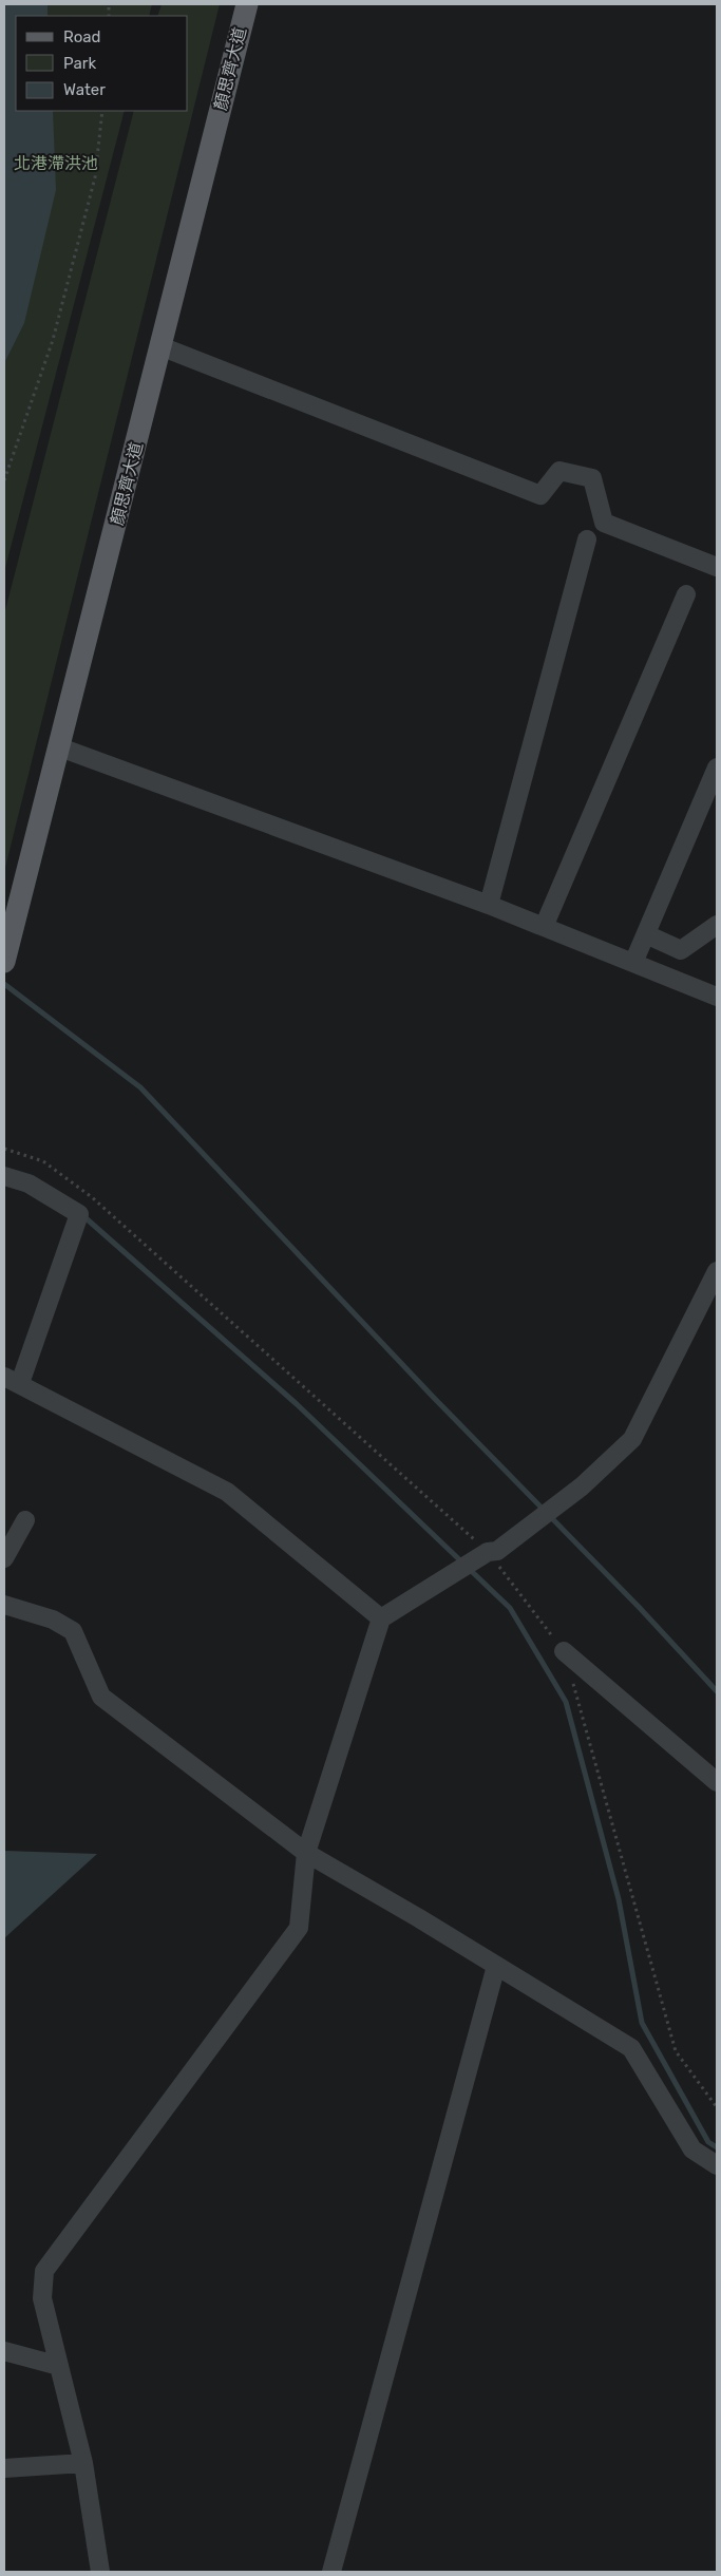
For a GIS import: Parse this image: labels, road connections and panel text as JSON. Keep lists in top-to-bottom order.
{
  "streets": {
    "main road": ["顏思齊大道"]
  },
  "parks": ["北港滯洪池"],
  "legend": ["Road", "Park", "Water"]
}
